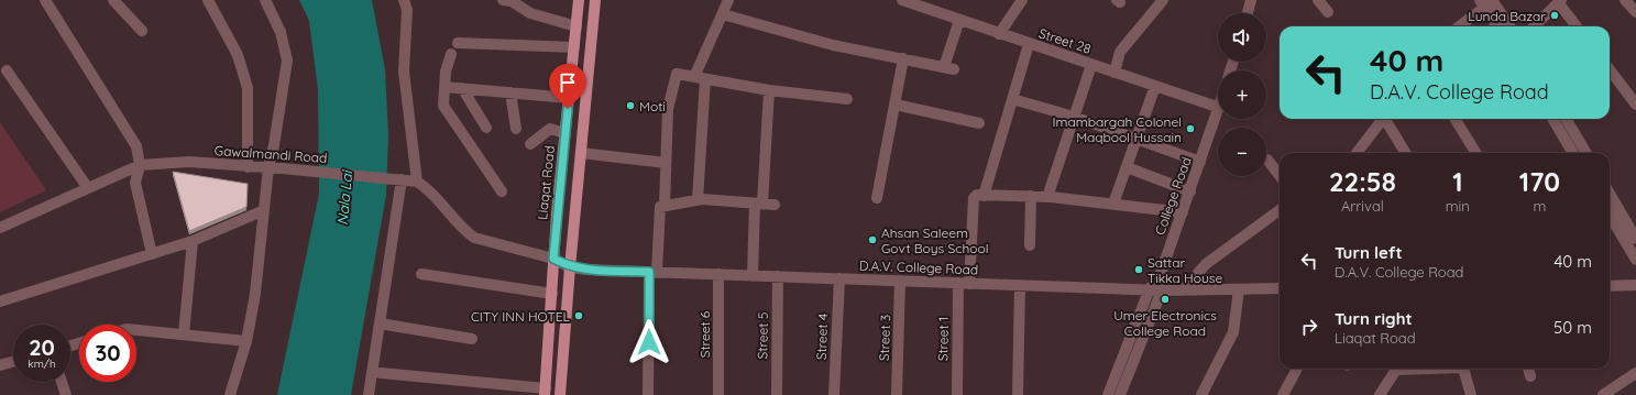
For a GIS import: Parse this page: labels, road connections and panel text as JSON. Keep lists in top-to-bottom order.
{
  "streets": {
    "main road": ["Liaqat Road"],
    "street": [
      "Street 28",
      "Gawalmandi Road",
      "College Road",
      "D.A.V. College Road",
      "Street 6",
      "Street 5",
      "Street 4",
      "Street 3",
      "Street 1"
    ]
  },
  "crossings": [
    ["Liaqat Road", "D.A.V. College Road"],
    ["D.A.V. College Road", "Street 6"],
    ["D.A.V. College Road", "Street 5"],
    ["D.A.V. College Road", "Street 4"],
    ["D.A.V. College Road", "Street 3"],
    ["D.A.V. College Road", "Street 1"]
  ],
  "water": ["Nala Lai"],
  "places": [
    "Lunda Bazar",
    "Moti",
    "Imambargah Colonel Maqbool Hussain",
    "Ahsan Saleem Govt Boys School",
    "Sattar Tikka House",
    "Umer Electronics College Road",
    "CITY INN HOTEL"
  ],
  "page": {
    "map_buttons": ["+", "−"],
    "turn": ["40 m", "D.A.V. College Road"],
    "eta": [
      "22:58",
      "Arrival",
      "1",
      "min",
      "170",
      "m"
    ],
    "list": [
      {
        "name": "Turn left",
        "note": "D.A.V. College Road",
        "value": "40 m"
      },
      {
        "name": "Turn right",
        "note": "Liaqat Road",
        "value": "50 m"
      }
    ],
    "speed": "20 km/h",
    "limit": "30"
  }
}
